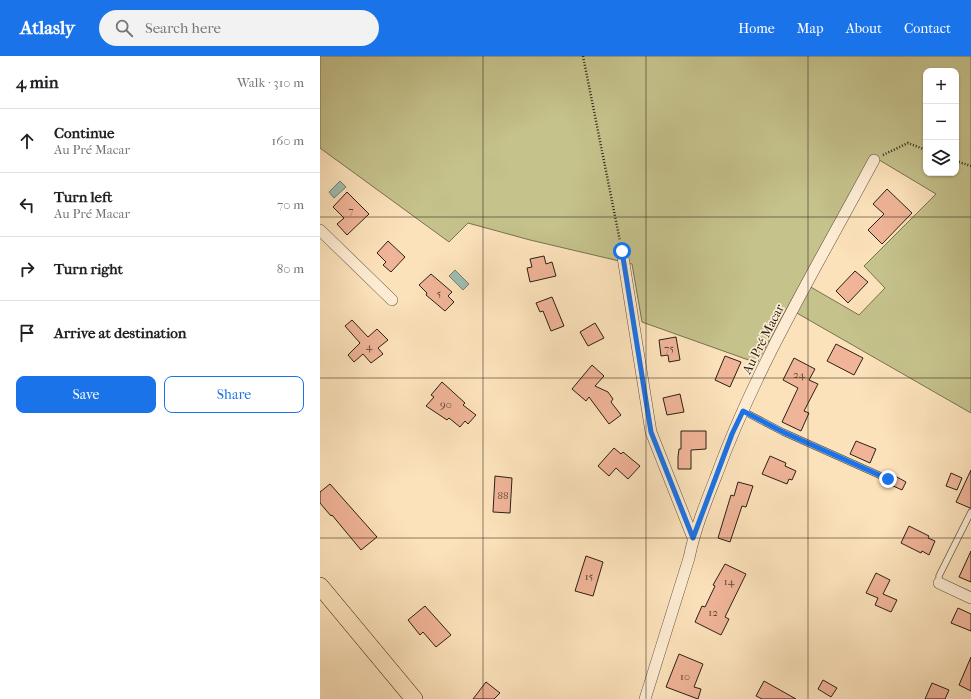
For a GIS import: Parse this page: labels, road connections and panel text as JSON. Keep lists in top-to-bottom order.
{
  "streets": {
    "street": ["Au Pré Macar"]
  },
  "house_numbers": [
    "7",
    "5",
    "4",
    "75",
    "24",
    "90",
    "88",
    "15",
    "14",
    "12",
    "10"
  ],
  "page": {
    "header": "Atlasly",
    "search": "Search here",
    "nav": [
      "Home",
      "Map",
      "About",
      "Contact"
    ],
    "heading": ["4 min", "Walk · 310 m"],
    "map_buttons": ["+", "−"],
    "list": [
      ["Continue", "Au Pré Macar", "160 m"],
      ["Turn left", "Au Pré Macar", "70 m"],
      ["Turn right", "80 m"],
      "Arrive at destination"
    ],
    "buttons": ["Save", "Share"]
  }
}
